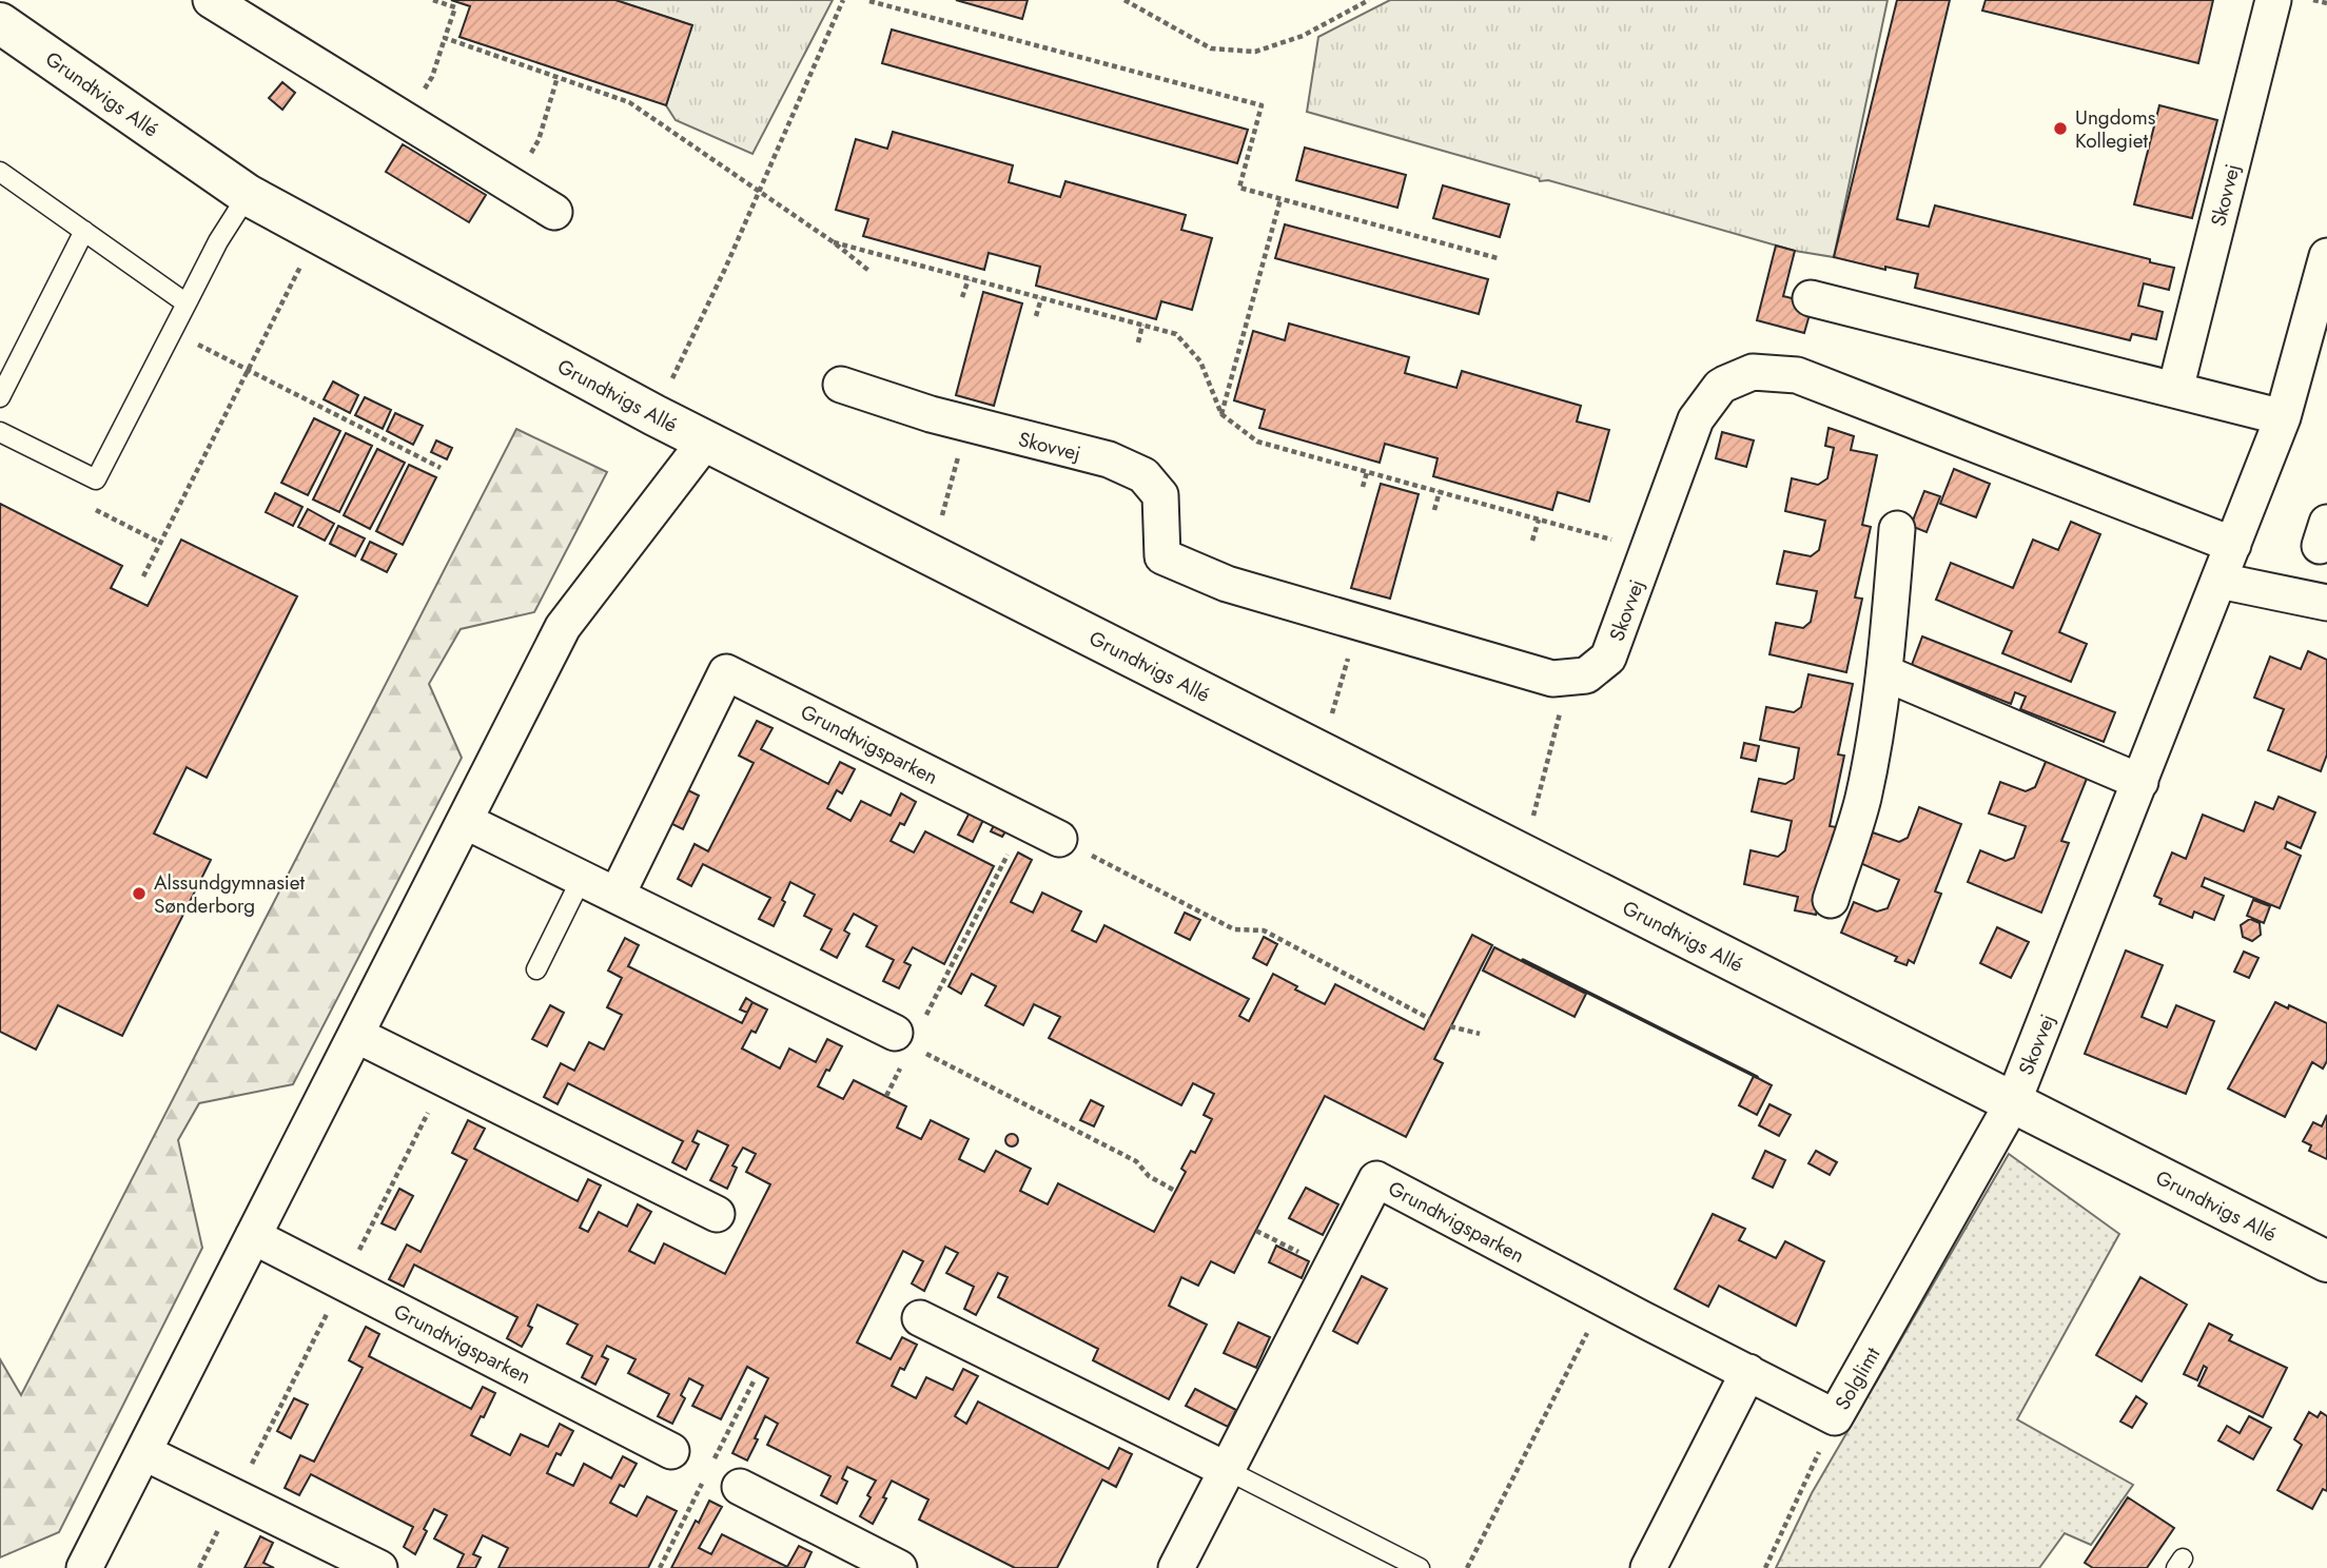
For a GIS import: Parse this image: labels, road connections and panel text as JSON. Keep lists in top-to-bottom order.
{
  "streets": {
    "street": [
      "Grundtvigs Allé",
      "Skovvej",
      "Grundtvigsparken",
      "Solglimt"
    ]
  },
  "crossings": [
    ["Grundtvigs Allé", "Skovvej"],
    ["Grundtvigs Allé", "Solglimt"],
    ["Skovvej", "Solglimt"],
    ["Grundtvigsparken", "Solglimt"]
  ],
  "places": ["Ungdoms Kollegiet", "Alssundgymnasiet Sønderborg"]
}
